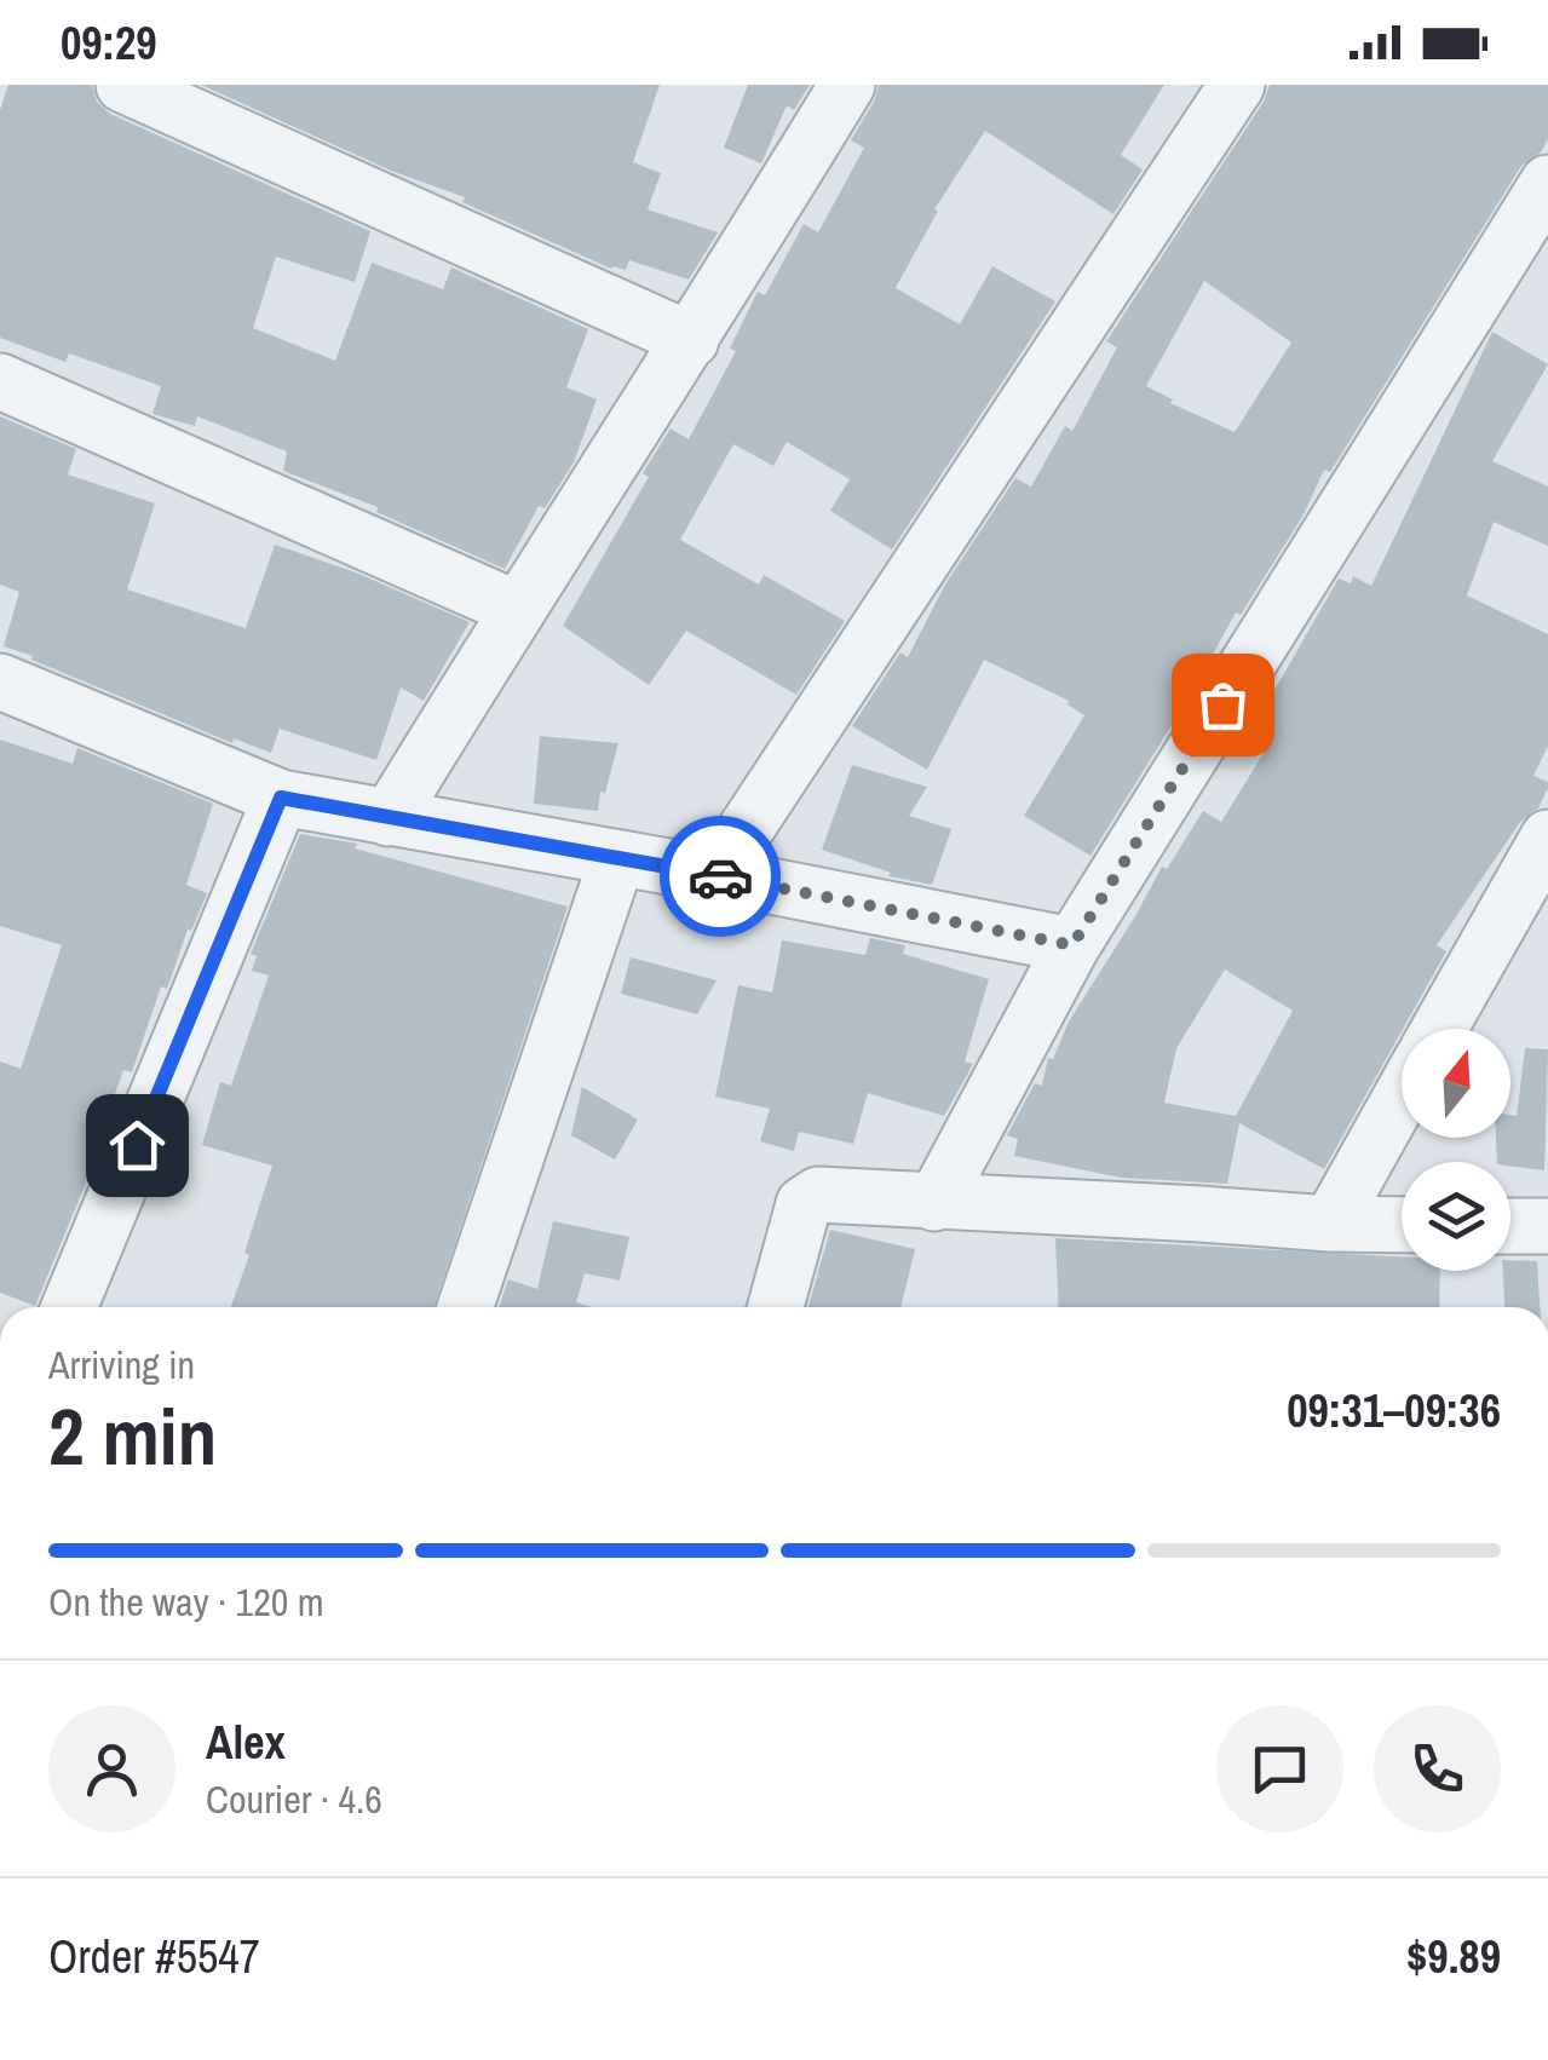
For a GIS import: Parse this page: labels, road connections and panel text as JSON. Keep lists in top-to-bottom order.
{
  "north": "top",
  "page": {
    "status": "09:29",
    "heading": ["2 min", "Arriving in", "09:31–09:36"],
    "panel": [
      "Alex",
      "Courier · 4.6",
      "Order #5547",
      "$9.89"
    ],
    "bar": "On the way · 120 m"
  }
}
